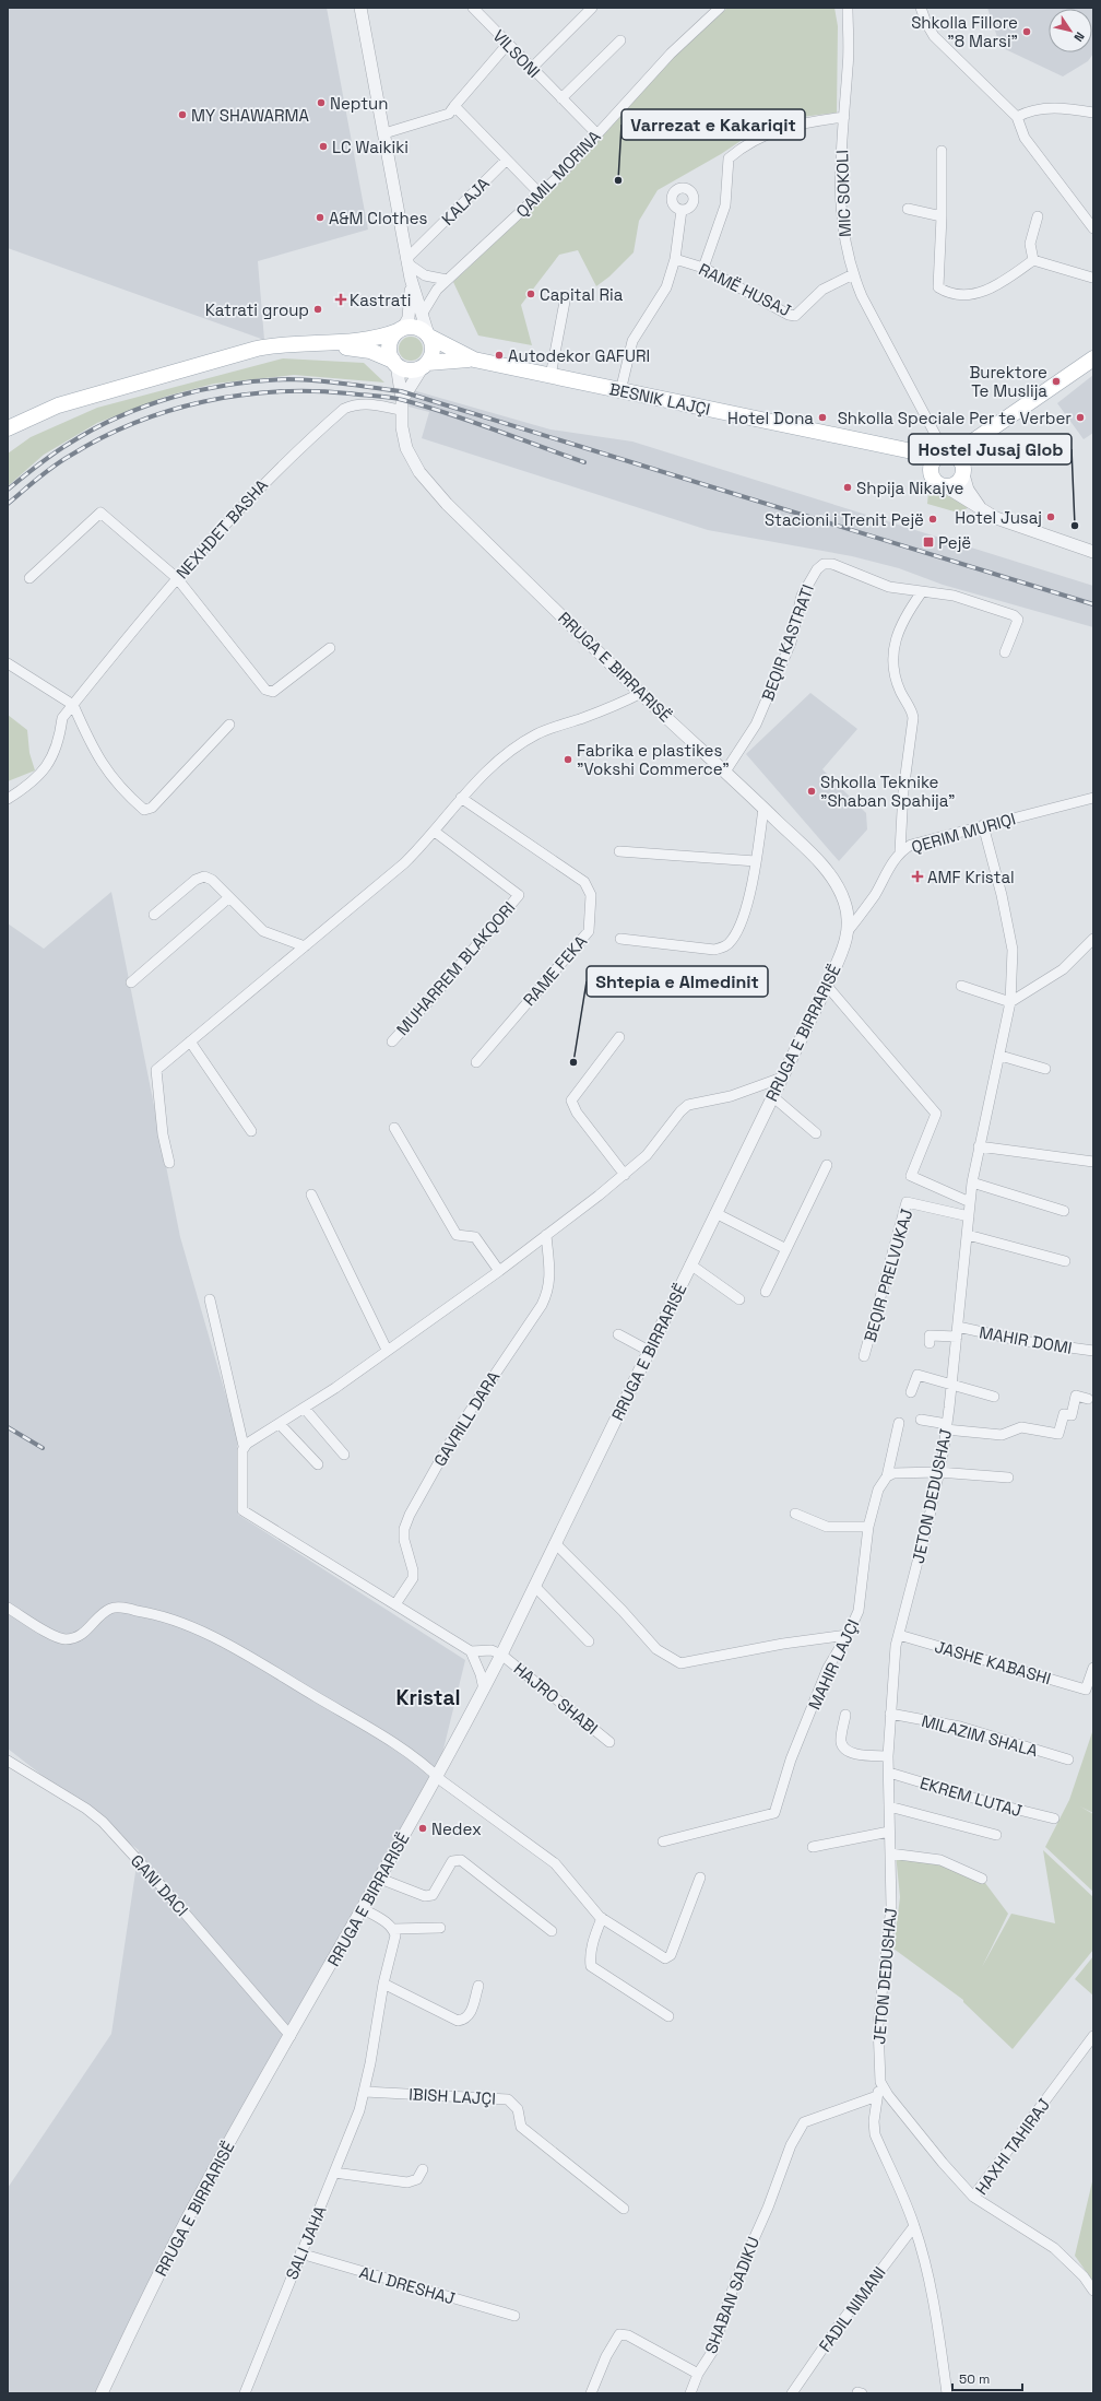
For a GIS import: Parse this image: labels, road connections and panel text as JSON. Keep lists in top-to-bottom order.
{
  "streets": {
    "main road": ["BESNIK LAJÇI"],
    "street": [
      "VILSONI",
      "QAMIL MORINA",
      "MIC SOKOLI",
      "KALAJA",
      "RAMË HUSAJ",
      "NEXHDET BASHA",
      "BEQIR KASTRATI",
      "RRUGA E BIRRARISË",
      "QERIM MURIQI",
      "MUHARREM BLAKQORI",
      "RAME FEKA",
      "BEQIR PRELVUKAJ",
      "MAHIR DOMI",
      "GAVRILL DARA",
      "JETON DEDUSHAJ",
      "JASHE KABASHI",
      "MAHIR LAJÇI",
      "HAJRO SHABI",
      "MILAZIM SHALA",
      "EKREM LUTAJ",
      "GANI DACI",
      "IBISH LAJÇI",
      "HAXHI TAHIRAJ",
      "SALI JAHA",
      "ALI DRESHAJ",
      "SHABAN SADIKU",
      "FADIL NIMANI"
    ]
  },
  "crossings": [
    ["VILSONI", "QAMIL MORINA"],
    ["MIC SOKOLI", "RAMË HUSAJ"],
    ["MIC SOKOLI", "BESNIK LAJÇI"],
    ["BESNIK LAJÇI", "RRUGA E BIRRARISË"],
    ["NEXHDET BASHA", "RRUGA E BIRRARISË"],
    ["BEQIR KASTRATI", "RRUGA E BIRRARISË"],
    ["RRUGA E BIRRARISË", "QERIM MURIQI"],
    ["RRUGA E BIRRARISË", "HAJRO SHABI"],
    ["RRUGA E BIRRARISË", "GANI DACI"],
    ["QERIM MURIQI", "JETON DEDUSHAJ"],
    ["BEQIR PRELVUKAJ", "JETON DEDUSHAJ"],
    ["MAHIR DOMI", "JETON DEDUSHAJ"],
    ["JETON DEDUSHAJ", "JASHE KABASHI"],
    ["JETON DEDUSHAJ", "MILAZIM SHALA"],
    ["JETON DEDUSHAJ", "EKREM LUTAJ"],
    ["IBISH LAJÇI", "SALI JAHA"],
    ["SALI JAHA", "ALI DRESHAJ"]
  ],
  "districts": ["Kristal"],
  "places": {
    "other": [
      "Shkolla Fillore \"8 Marsi\"",
      "Neptun",
      "MY SHAWARMA",
      "LC Waikiki",
      "Varrezat e Kakariqit",
      "A&M Clothes",
      "Capital Ria",
      "Katrati group",
      "Autodekor GAFURI",
      "Burektore Te Muslija",
      "Hotel Dona",
      "Shkolla Speciale Per te Verber",
      "Shpija Nikajve",
      "Hotel Jusaj",
      "Stacioni i Trenit Pejë",
      "Hostel Jusaj Glob",
      "Fabrika e plastikes \"Vokshi Commerce\"",
      "Shkolla Teknike \"Shaban Spahija\"",
      "Shtepia e Almedinit",
      "Nedex"
    ],
    "health": ["Kastrati", "AMF Kristal"],
    "transit": ["Pejë"]
  },
  "scale_bar": "50 m",
  "north": "bottom right"
}
